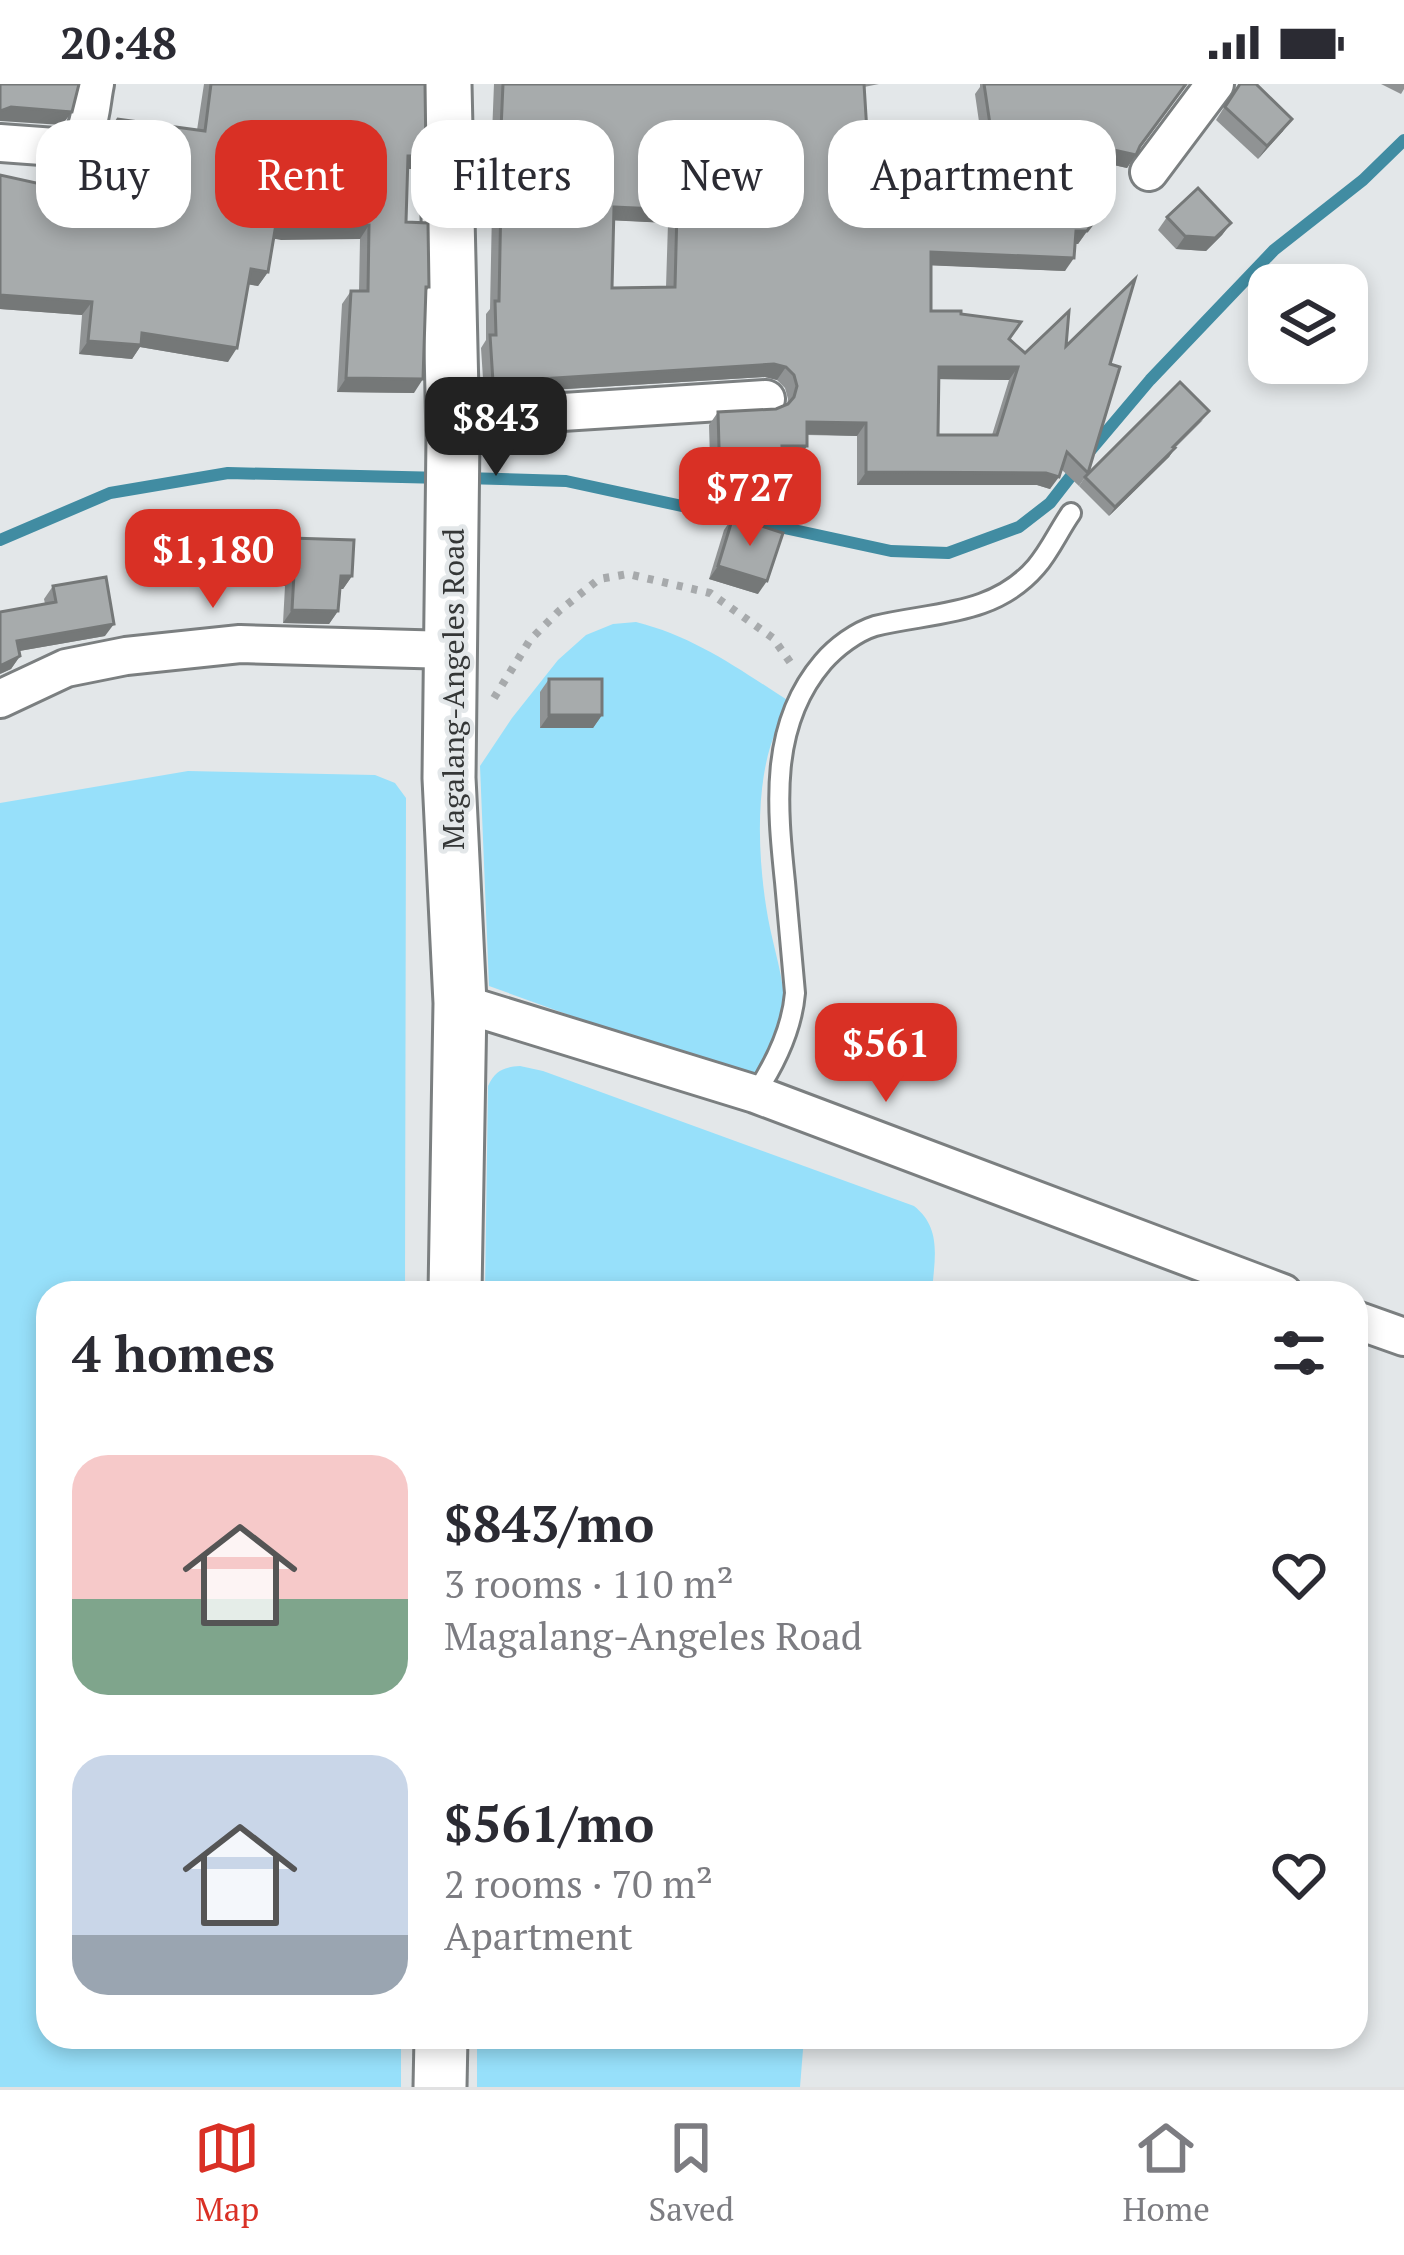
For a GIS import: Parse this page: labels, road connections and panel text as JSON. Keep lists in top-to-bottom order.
{
  "streets": {
    "main road": ["Magalang-Angeles Road"]
  },
  "page": {
    "status": "20:48",
    "chip": [
      "Buy",
      "Rent",
      "Filters",
      "New",
      "Apartment"
    ],
    "price": [
      "$843",
      "$727",
      "$1,180",
      "$561"
    ],
    "heading": "4 homes",
    "list": [
      {
        "name": "$843/mo",
        "note": "3 rooms · 110 m² · Magalang-Angeles Road"
      },
      {
        "name": "$561/mo",
        "note": "2 rooms · 70 m² · Apartment"
      }
    ],
    "tabs": ["Map", "Saved", "Home"]
  }
}
